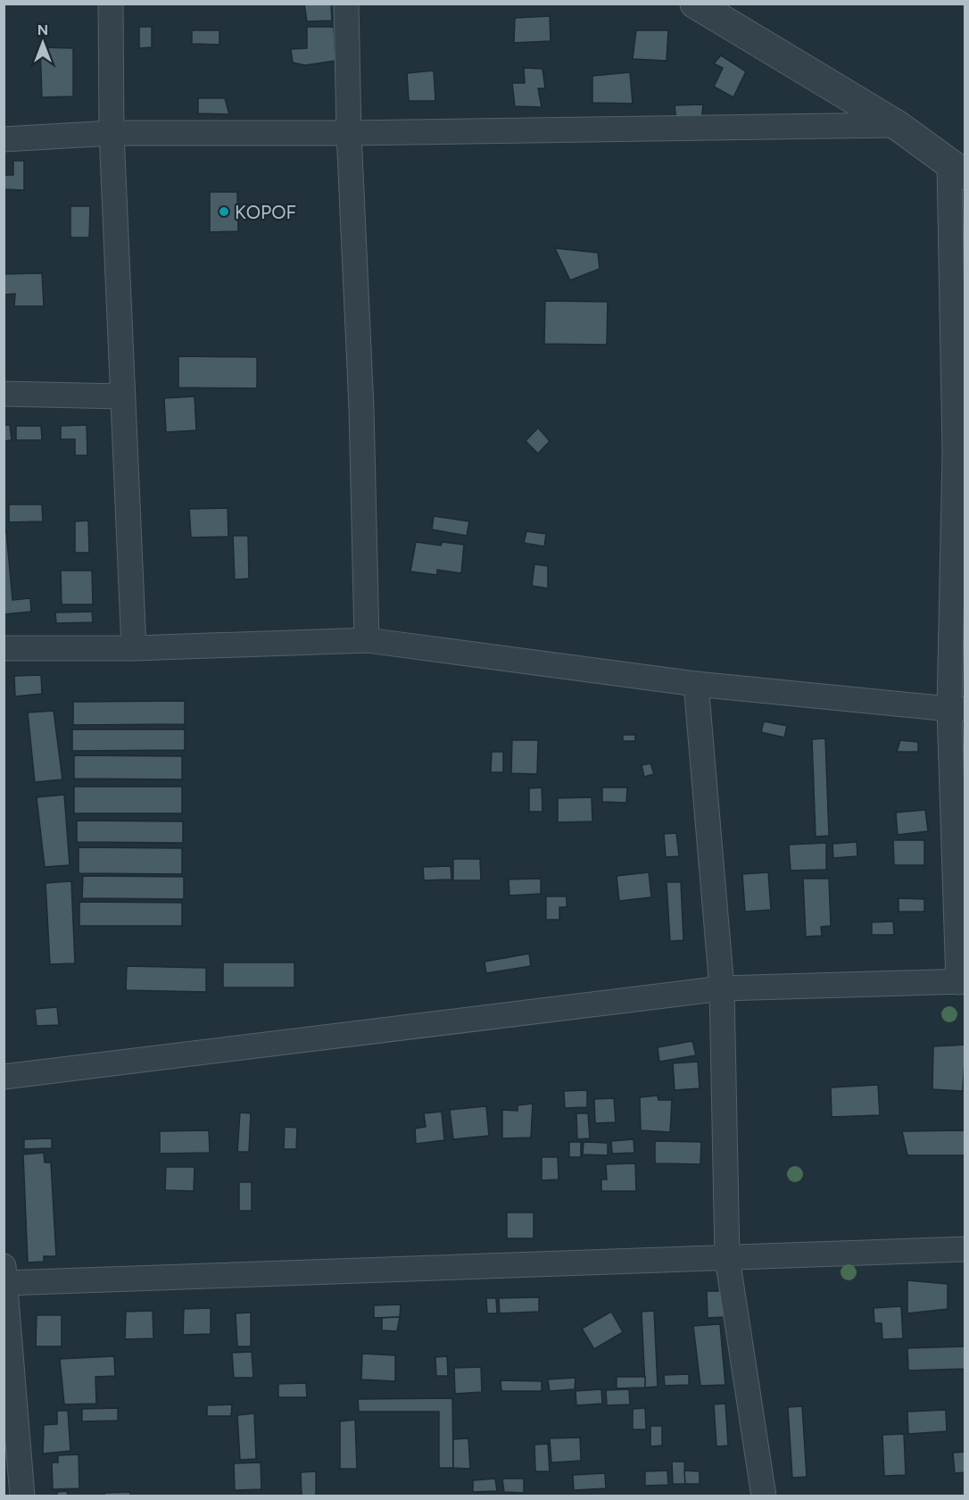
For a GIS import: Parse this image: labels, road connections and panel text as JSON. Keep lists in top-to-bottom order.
{
  "places": ["KOPOF"],
  "north": "top"
}
